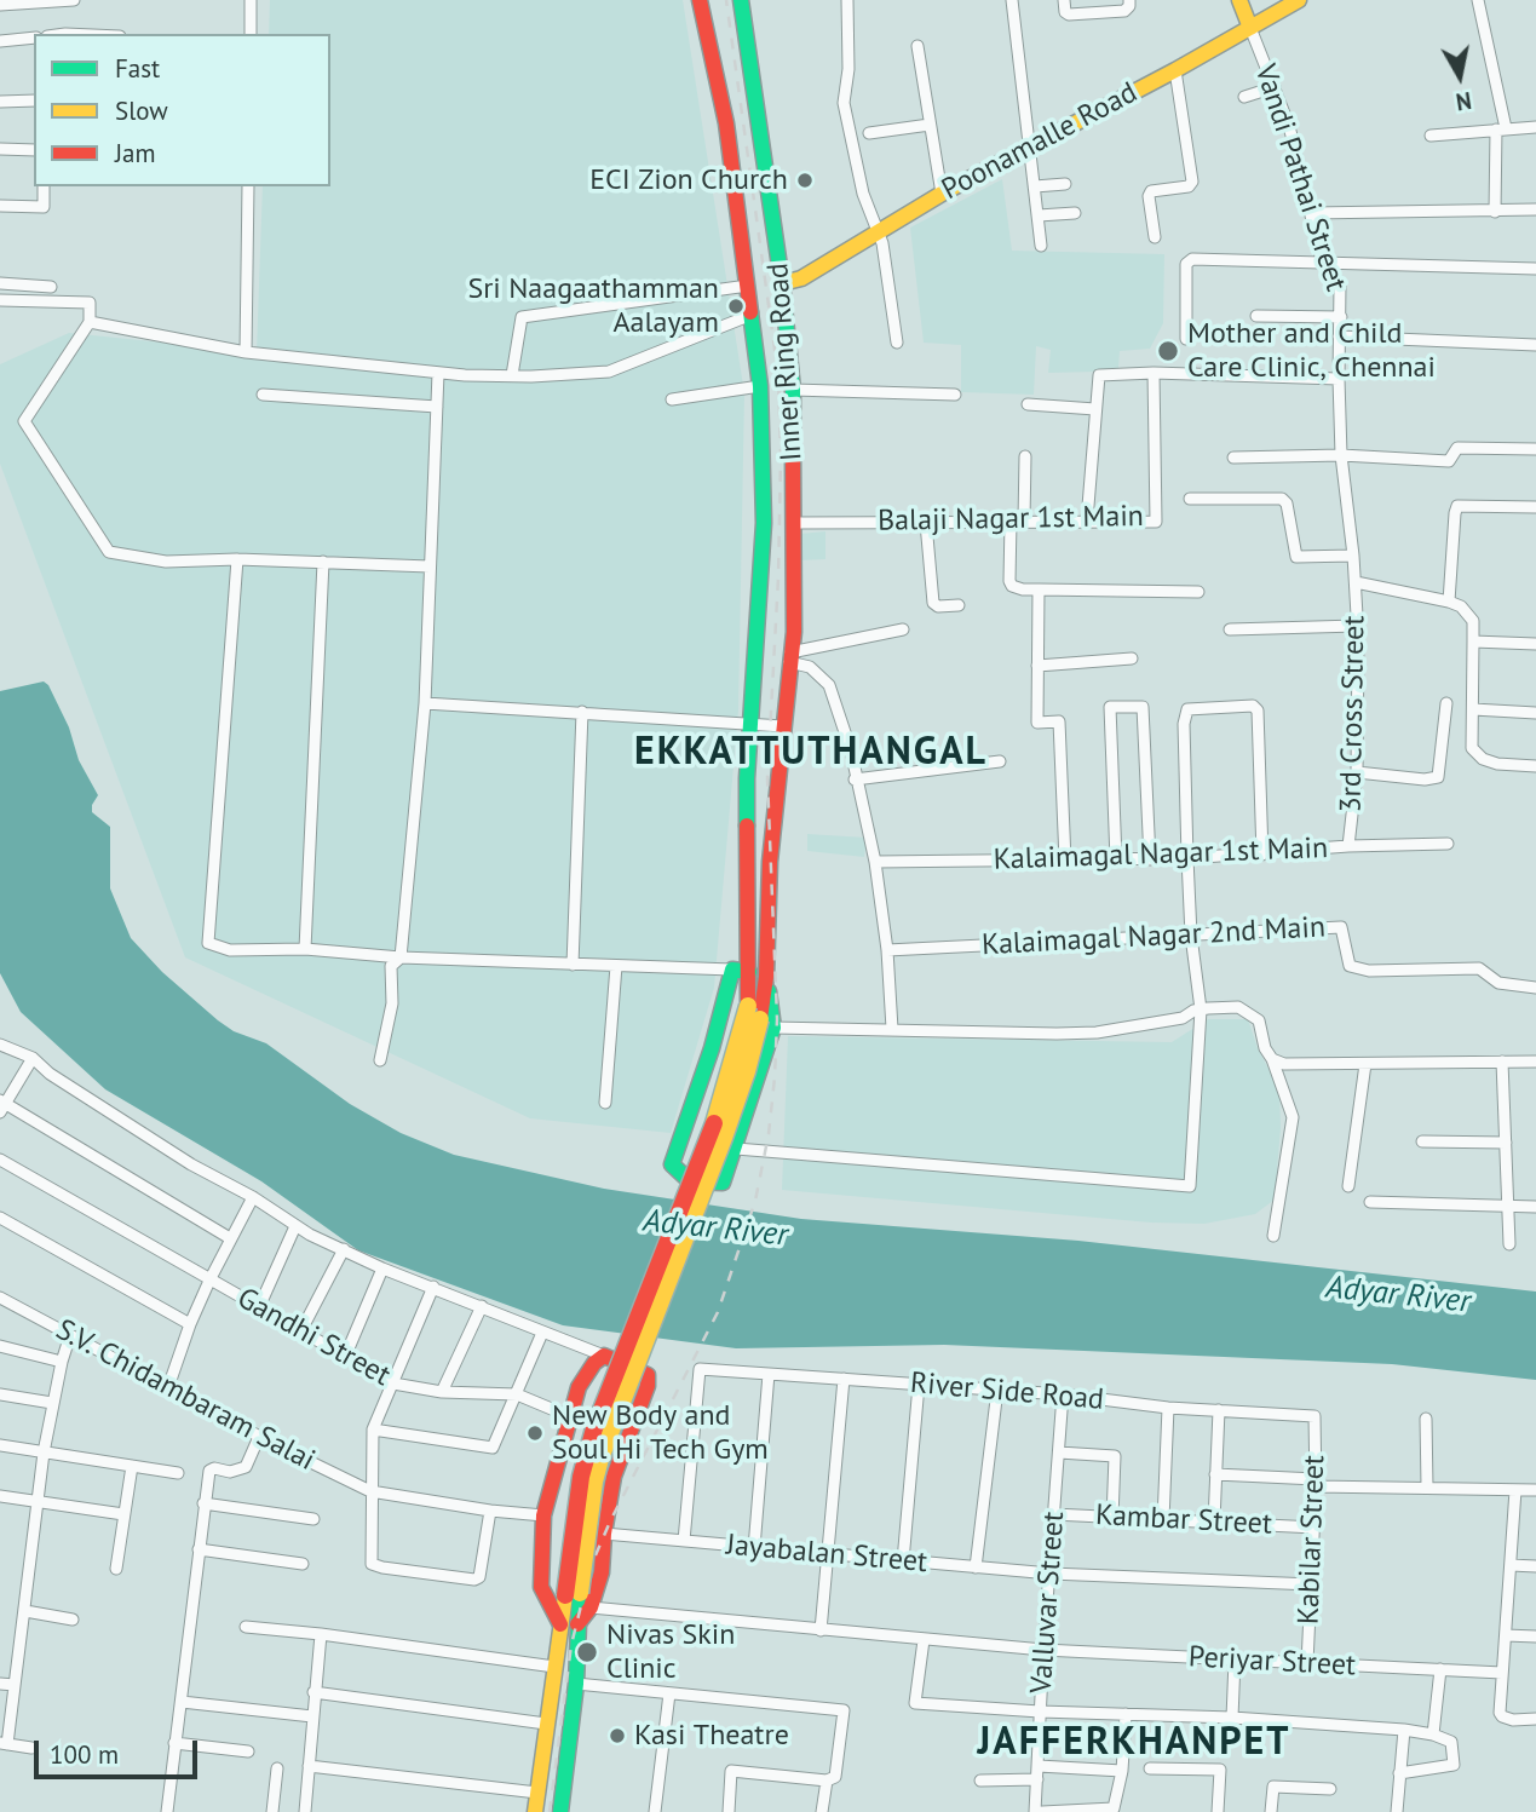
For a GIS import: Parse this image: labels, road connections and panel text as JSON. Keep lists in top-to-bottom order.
{
  "streets": {
    "main road": ["Poonamalle Road", "Inner Ring Road"],
    "street": [
      "Vandi Pathai Street",
      "Balaji Nagar 1st Main",
      "3rd Cross Street",
      "Kalaimagal Nagar 1st Main",
      "Kalaimagal Nagar 2nd Main",
      "Gandhi Street",
      "River Side Road",
      "S.V. Chidambaram Salai",
      "Kambar Street",
      "Kabilar Street",
      "Jayabalan Street",
      "Valluvar Street",
      "Periyar Street"
    ]
  },
  "crossings": [
    ["Poonamalle Road", "Vandi Pathai Street"],
    ["Poonamalle Road", "Inner Ring Road"],
    ["Vandi Pathai Street", "3rd Cross Street"],
    ["Inner Ring Road", "Balaji Nagar 1st Main"],
    ["3rd Cross Street", "Kalaimagal Nagar 1st Main"],
    ["River Side Road", "Kabilar Street"],
    ["River Side Road", "Jayabalan Street"],
    ["River Side Road", "Valluvar Street"],
    ["Kambar Street", "Kabilar Street"],
    ["Kambar Street", "Valluvar Street"],
    ["Kabilar Street", "Jayabalan Street"],
    ["Kabilar Street", "Periyar Street"],
    ["Jayabalan Street", "Valluvar Street"],
    ["Valluvar Street", "Periyar Street"]
  ],
  "districts": ["EKKATTUTHANGAL", "JAFFERKHANPET"],
  "water": ["Adyar River"],
  "places": [
    "ECI Zion Church",
    "Sri Naagaathamman Aalayam",
    "Mother and Child Care Clinic, Chennai",
    "New Body and Soul Hi Tech Gym",
    "Nivas Skin Clinic",
    "Kasi Theatre"
  ],
  "legend": ["Fast", "Slow", "Jam"],
  "scale_bar": "100 m",
  "north": "bottom"
}
